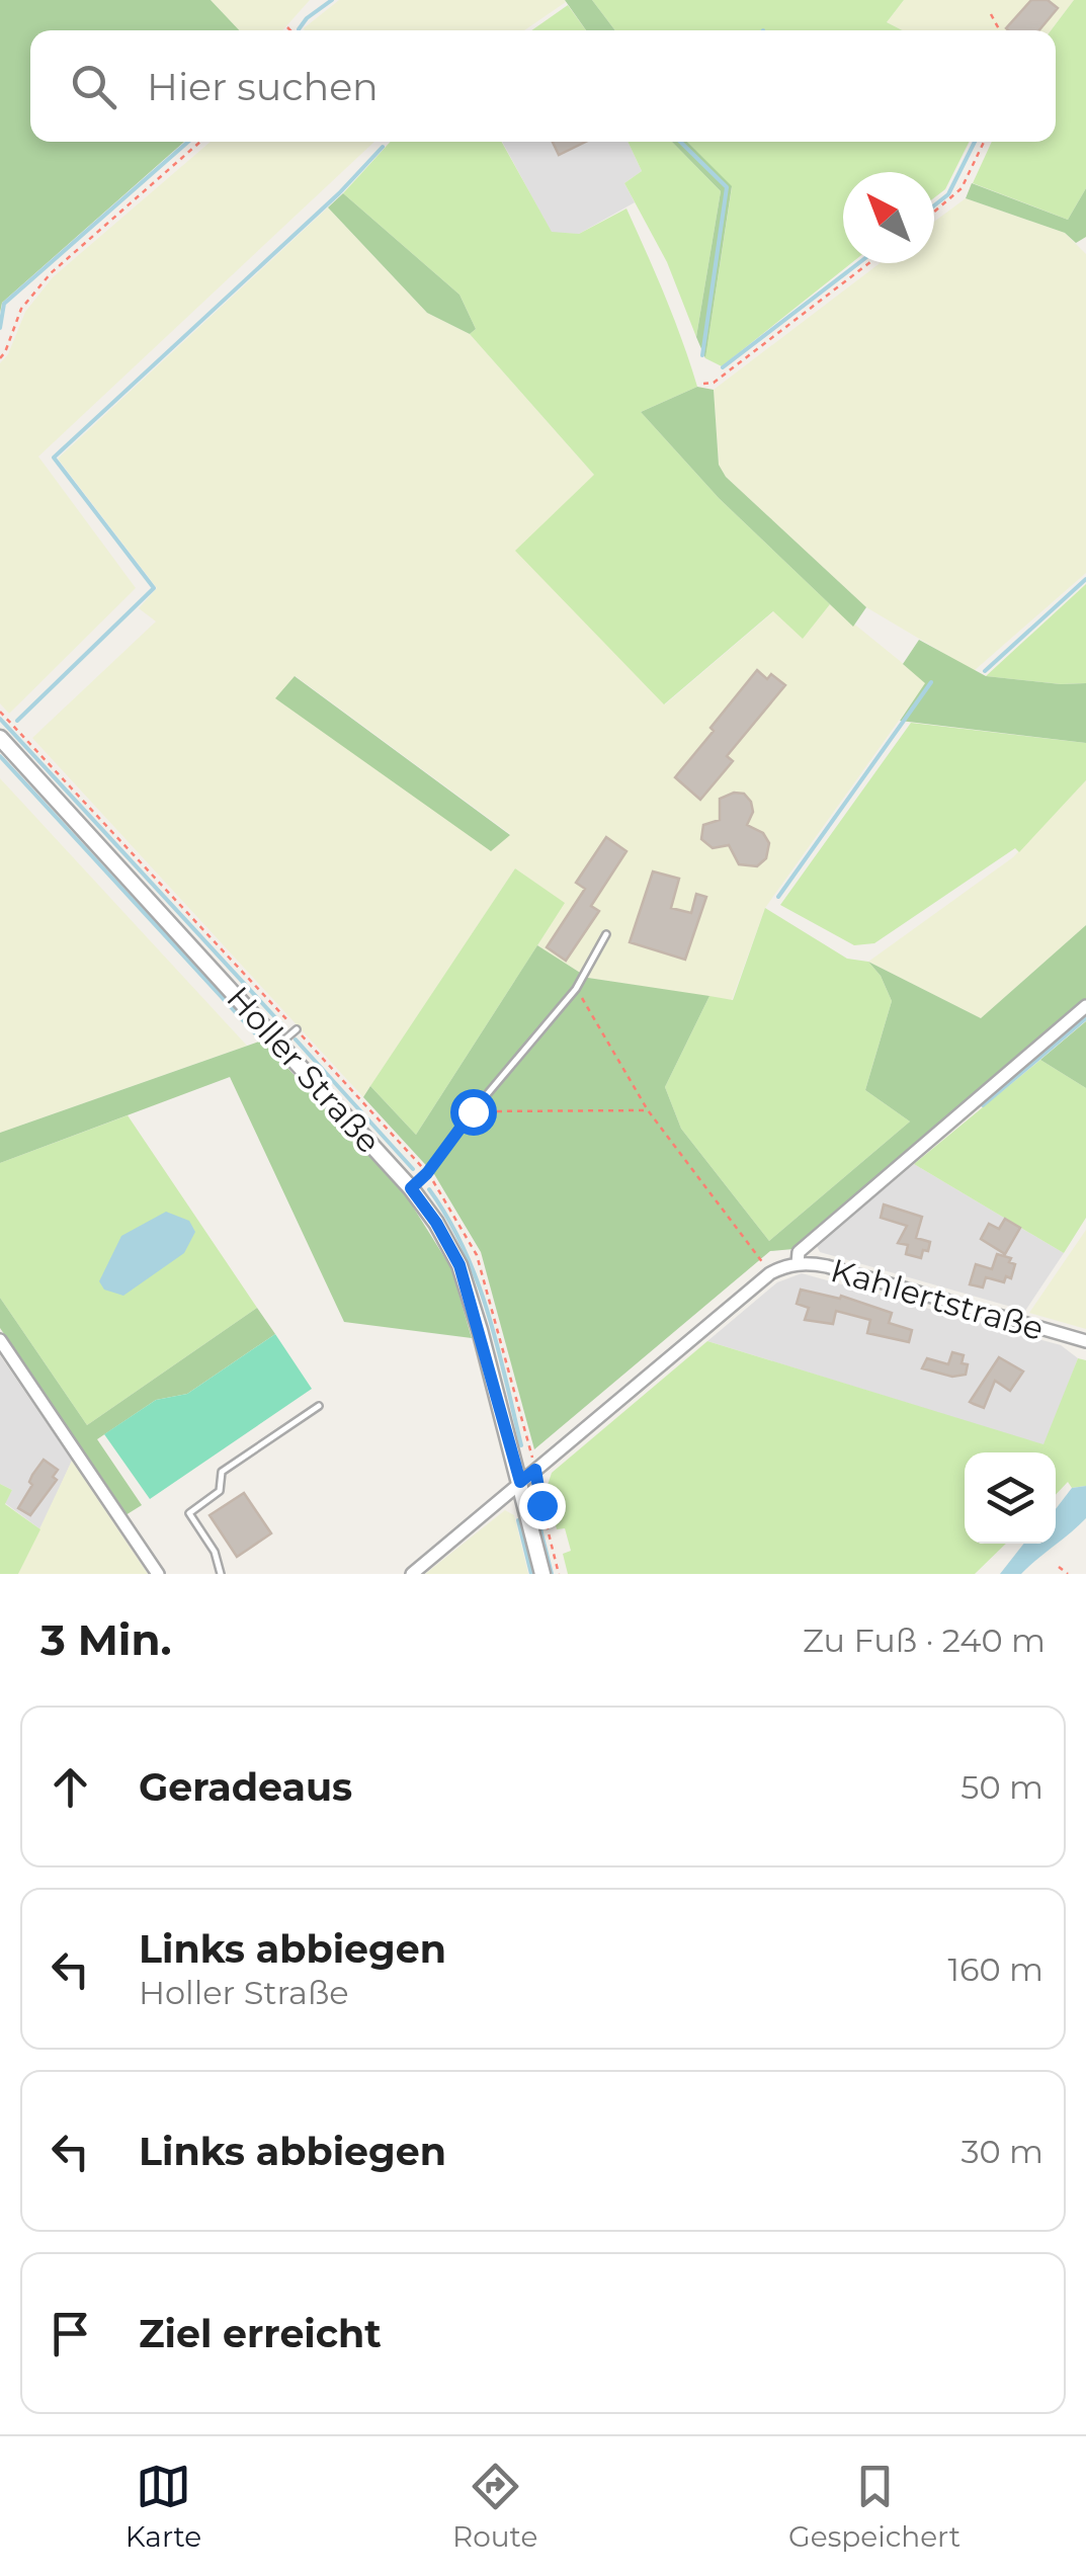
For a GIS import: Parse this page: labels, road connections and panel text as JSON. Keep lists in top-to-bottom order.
{
  "streets": {
    "street": ["Holler Straße", "Kahlertstraße"]
  },
  "north": "top left",
  "page": {
    "search": "Hier suchen",
    "heading": ["3 Min.", "Zu Fuß · 240 m"],
    "list": [
      ["Geradeaus", "50 m"],
      ["Links abbiegen", "Holler Straße", "160 m"],
      ["Links abbiegen", "30 m"],
      "Ziel erreicht"
    ],
    "nav": ["Karte", "Route", "Gespeichert"]
  }
}
